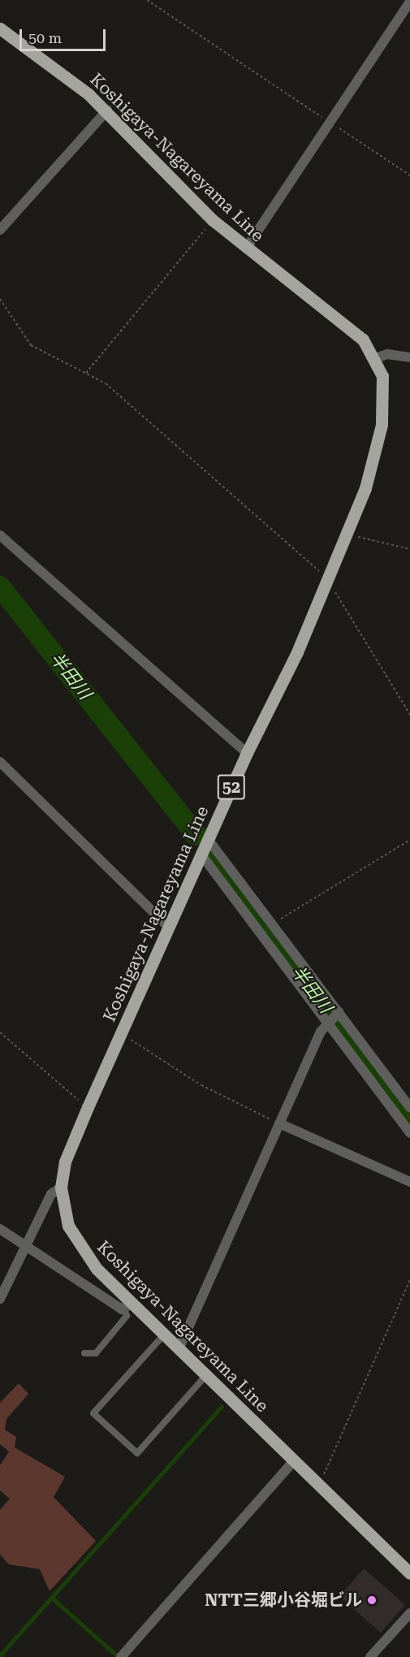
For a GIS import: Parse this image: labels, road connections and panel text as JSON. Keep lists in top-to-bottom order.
{
  "streets": {
    "main road": ["Koshigaya-Nagareyama Line", "52"]
  },
  "water": ["半田川"],
  "places": ["NTT三郷小谷堀ビル"],
  "scale_bar": "50 m"
}
